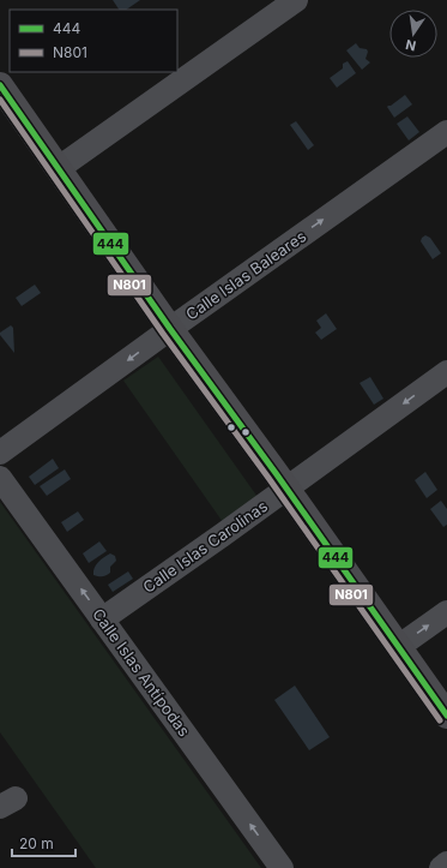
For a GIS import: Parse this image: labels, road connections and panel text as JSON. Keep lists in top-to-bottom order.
{
  "streets": {
    "street": ["Calle Islas Baleares", "Calle Islas Carolinas", "Calle Islas Antípodas"]
  },
  "crossings": [
    ["Calle Islas Carolinas", "Calle Islas Antípodas"]
  ],
  "one_way": ["Calle Islas Carolinas", "Calle Islas Antípodas"],
  "lines": ["transit line 444", "transit line N801"],
  "legend": ["444", "N801"],
  "scale_bar": "20 m",
  "north": "bottom"
}
